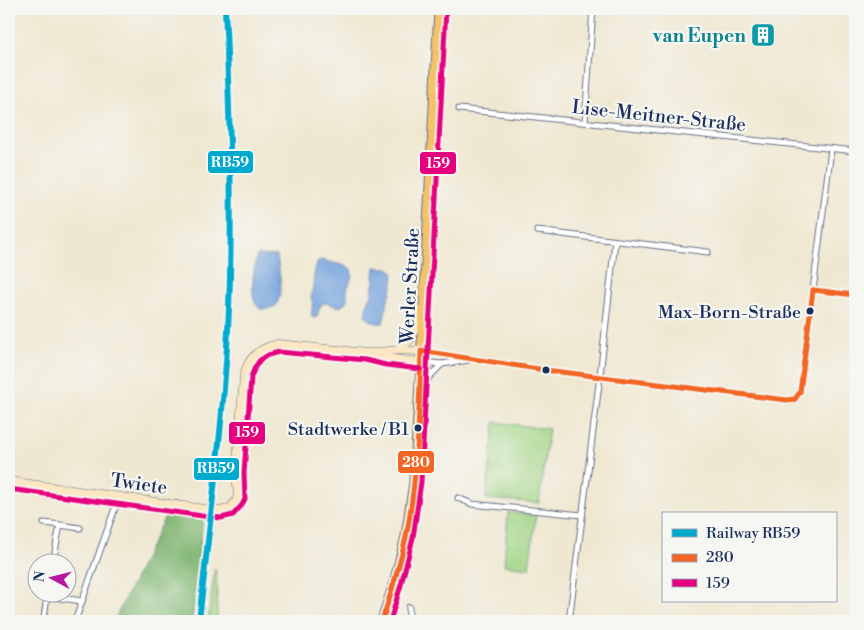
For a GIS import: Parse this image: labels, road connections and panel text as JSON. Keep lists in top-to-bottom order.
{
  "streets": {
    "main road": ["Werler Straße"],
    "street": ["Lise-Meitner-Straße", "Twiete"]
  },
  "crossings": [
    ["Werler Straße", "Twiete"]
  ],
  "places": {
    "building": ["van Eupen"],
    "other": ["Max-Born-Straße", "Stadtwerke / B1"]
  },
  "lines": ["rail line RB59", "transit line 159", "transit line 280"],
  "legend": ["Railway RB59", "280", "159"],
  "north": "left"
}
